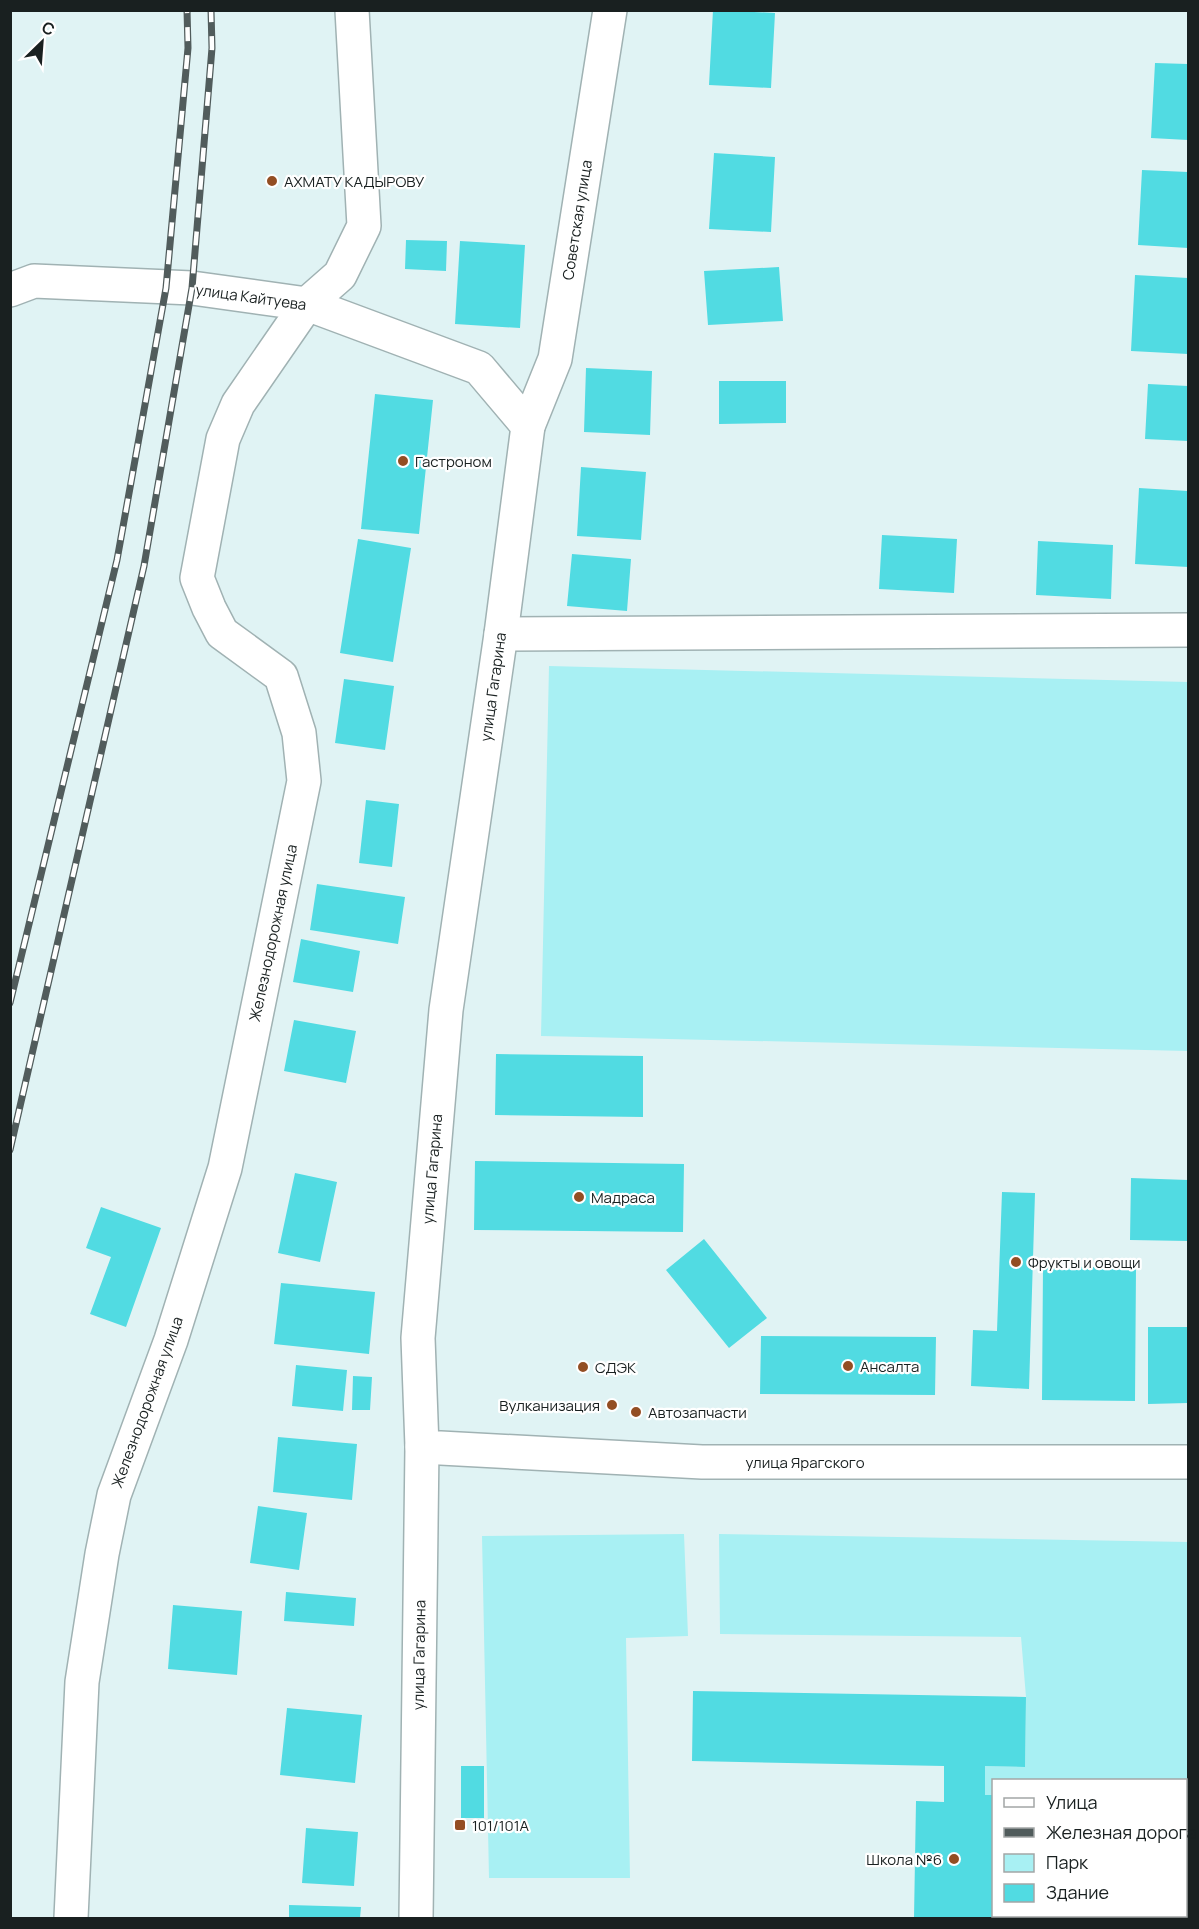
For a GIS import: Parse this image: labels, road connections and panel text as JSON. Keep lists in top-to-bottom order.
{
  "streets": {
    "street": [
      "Советская улица",
      "улица Кайтуева",
      "улица Гагарина",
      "Железнодорожная улица",
      "улица Ярагского"
    ]
  },
  "crossings": [
    ["Советская улица", "улица Кайтуева"],
    ["Советская улица", "улица Гагарина"],
    ["улица Кайтуева", "улица Гагарина"],
    ["улица Кайтуева", "Железнодорожная улица"],
    ["улица Гагарина", "улица Ярагского"]
  ],
  "places": {
    "other": [
      "АХМАТУ КАДЫРОВУ",
      "Гастроном",
      "Мадраса",
      "Фрукты и овощи",
      "Ансалта",
      "СДЭК",
      "Вулканизация",
      "Автозапчасти",
      "Школа №6"
    ],
    "transit": ["101/101А"]
  },
  "legend": [
    "Улица",
    "Железная дорога",
    "Парк",
    "Здание"
  ],
  "north": "top right"
}
